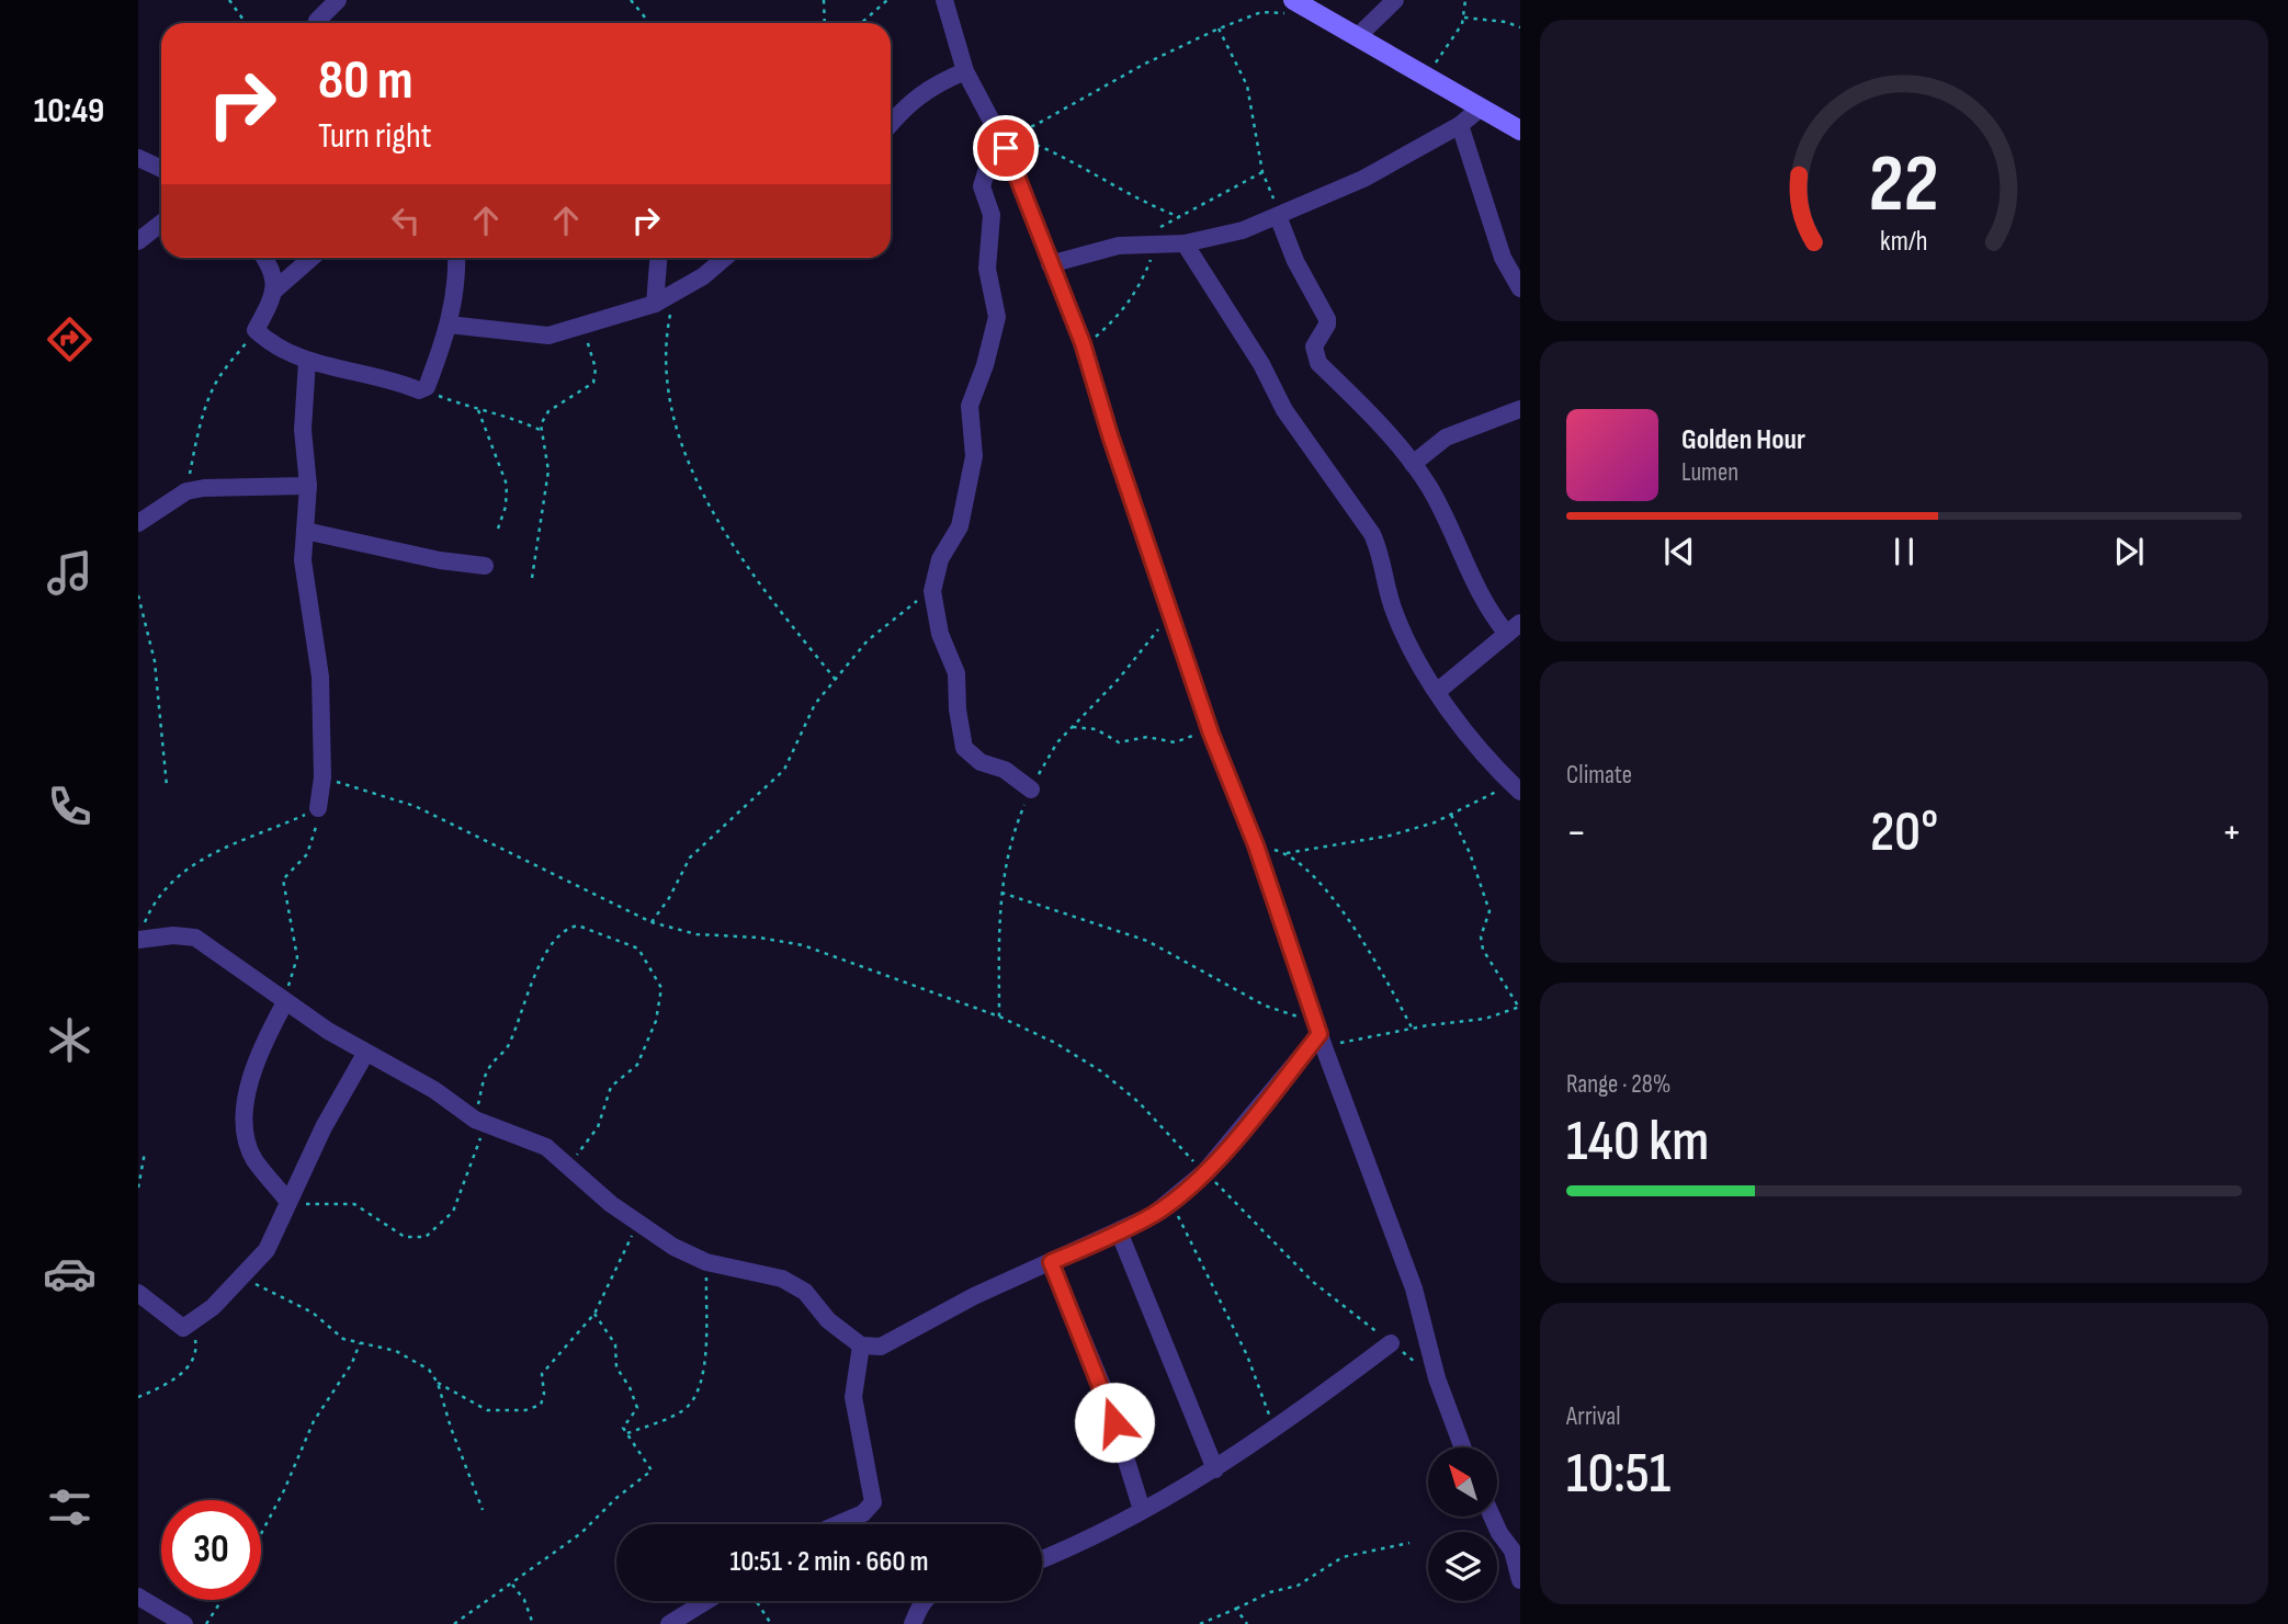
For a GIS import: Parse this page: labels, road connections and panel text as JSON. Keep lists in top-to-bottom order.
{
  "north": "top left",
  "page": {
    "tabs": "10:49",
    "turn": ["80 m", "Turn right"],
    "song": ["Golden Hour", "Lumen"],
    "tile": [
      "Climate",
      ["Range · 28%", "140 km"],
      ["Arrival", "10:51"]
    ],
    "heat": ["−", "20°", "+"],
    "limit": "30",
    "trip": "10:51 · 2 min · 660 m",
    "gauge": ["22", "km/h"]
  }
}
